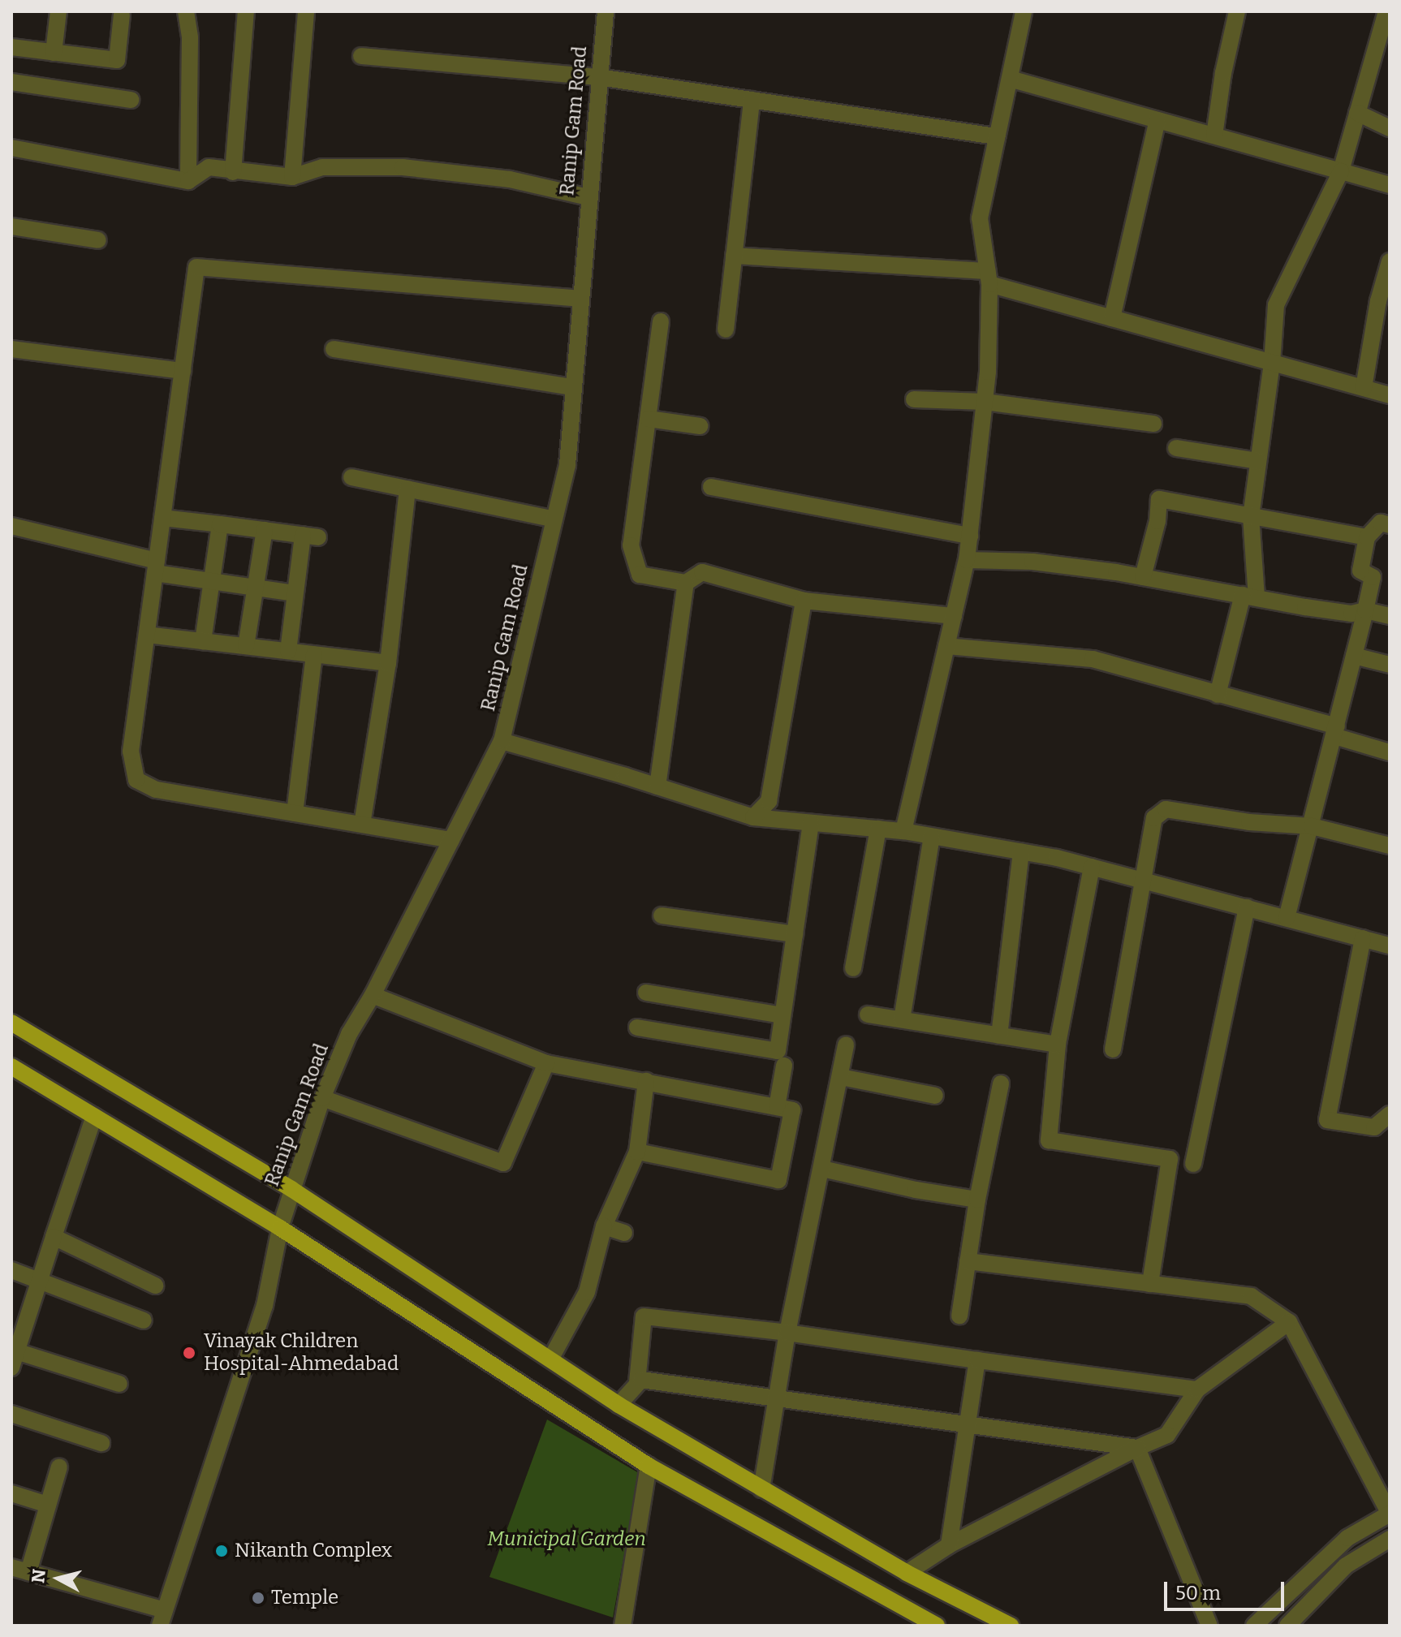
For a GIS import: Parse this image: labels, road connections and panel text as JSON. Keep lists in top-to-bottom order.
{
  "streets": {
    "street": ["Ranip Gam Road"]
  },
  "parks": ["Municipal Garden"],
  "places": ["Vinayak Children Hospital-Ahmedabad", "Nikanth Complex", "Temple"],
  "scale_bar": "50 m",
  "north": "left"
}
